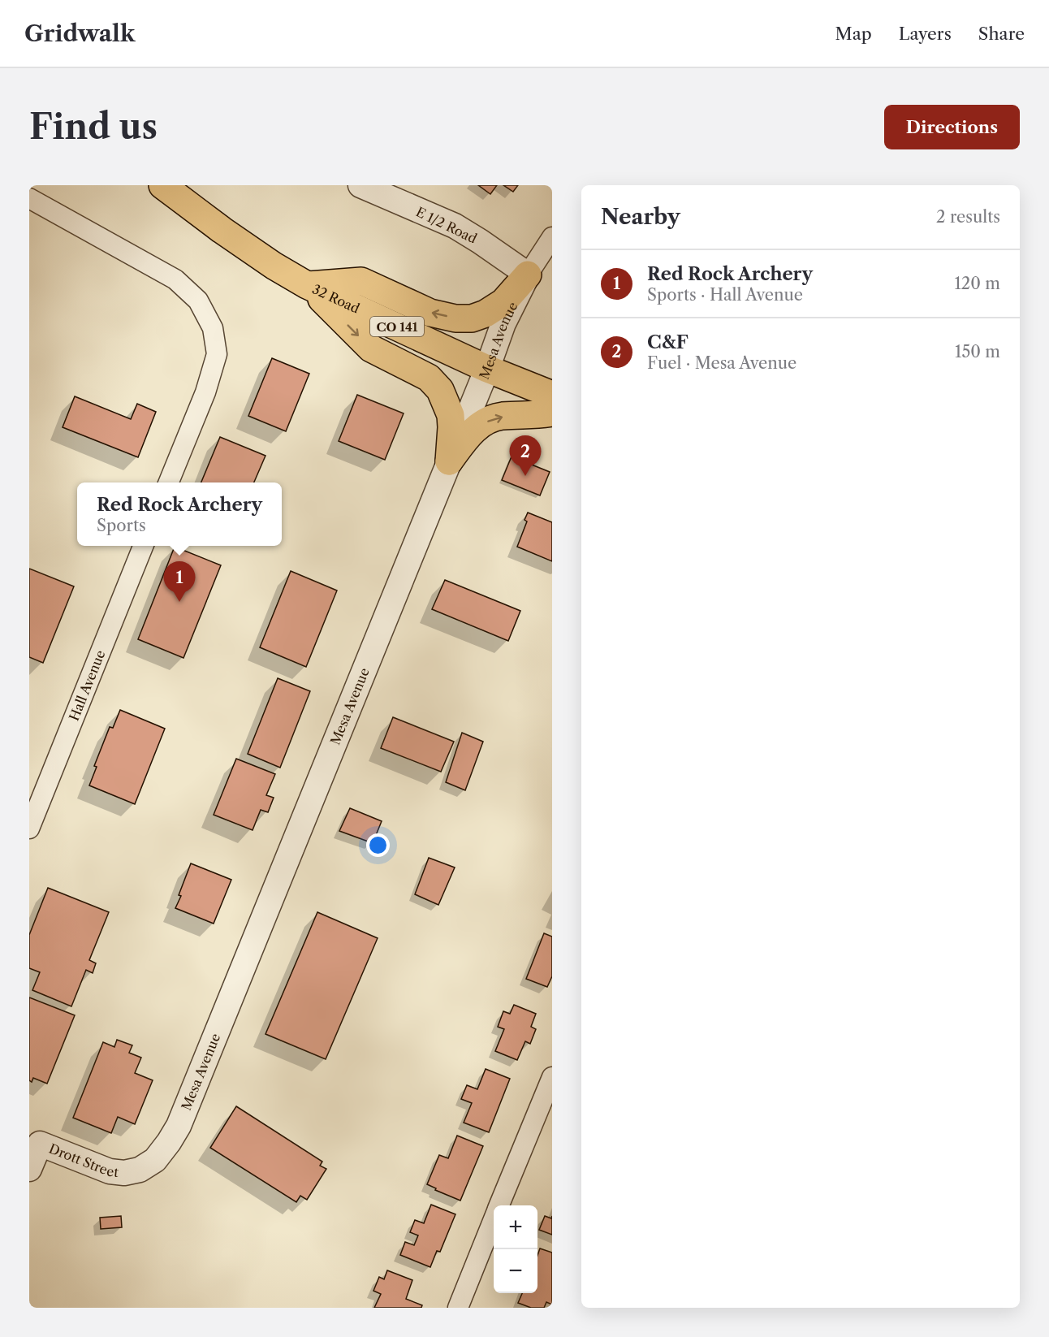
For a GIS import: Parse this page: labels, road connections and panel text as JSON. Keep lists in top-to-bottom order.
{
  "streets": {
    "main road": ["32 Road", "CO 141"],
    "street": [
      "E 1/2 Road",
      "Mesa Avenue",
      "Hall Avenue",
      "Drott Street"
    ]
  },
  "crossings": [
    ["E 1/2 Road", "Mesa Avenue"],
    ["32 Road", "Mesa Avenue"],
    ["Mesa Avenue", "Drott Street"]
  ],
  "page": {
    "header": "Gridwalk",
    "nav": ["Map", "Layers", "Share"],
    "buttons": "Directions",
    "title": "Find us",
    "heading": ["Nearby", "2 results"],
    "list": [
      {
        "mark": "1",
        "name": "Red Rock Archery",
        "note": "Sports · Hall Avenue",
        "value": "120 m"
      },
      {
        "mark": "2",
        "name": "C&F",
        "note": "Fuel · Mesa Avenue",
        "value": "150 m"
      }
    ],
    "pins": ["2", "1"],
    "popup": ["Red Rock Archery", "Sports"],
    "map_buttons": ["+", "−"]
  }
}
